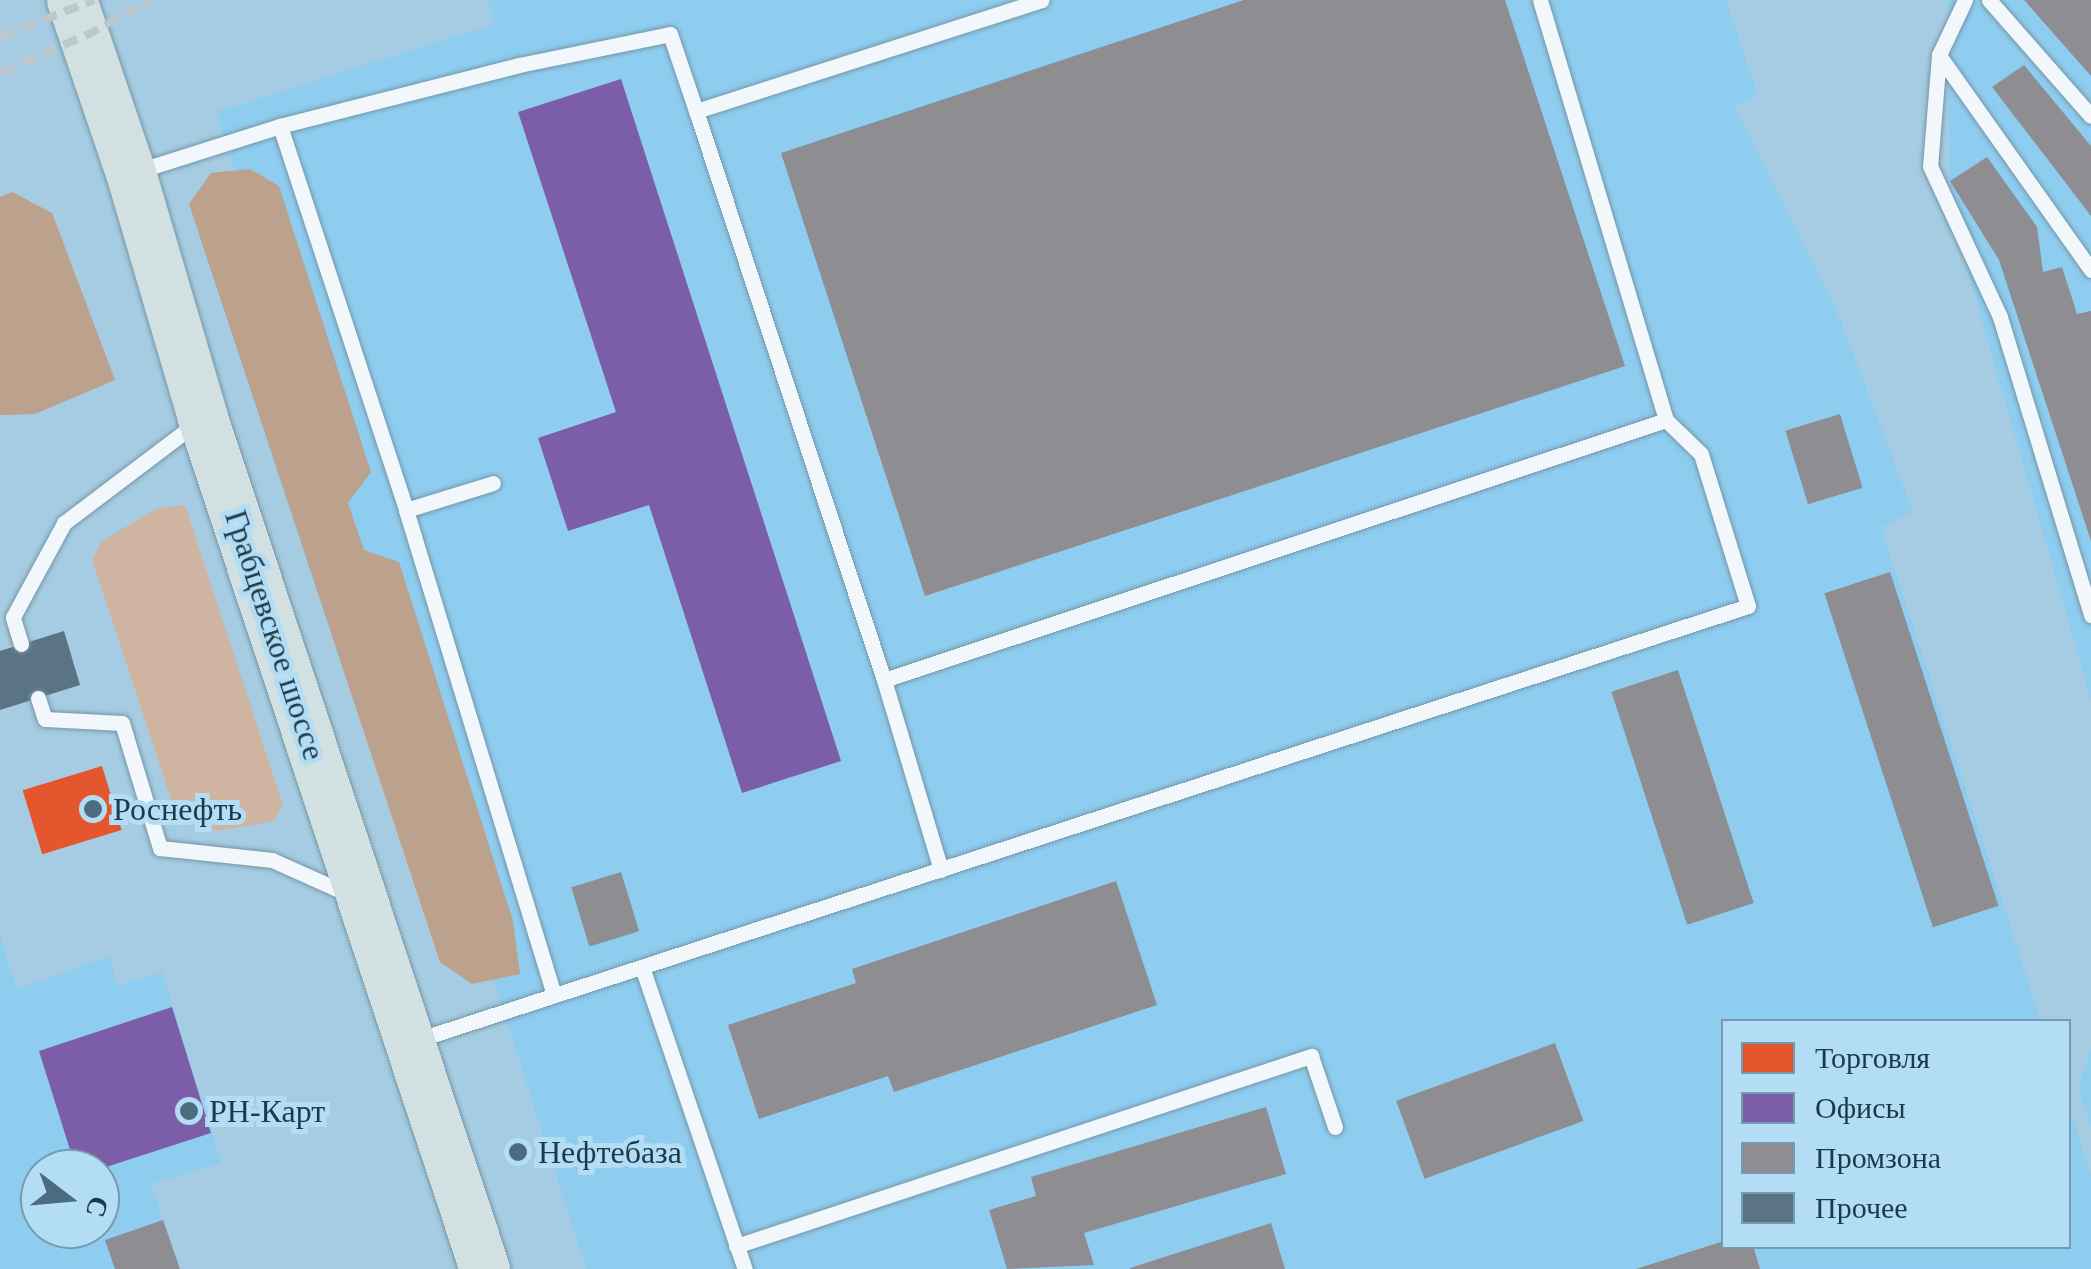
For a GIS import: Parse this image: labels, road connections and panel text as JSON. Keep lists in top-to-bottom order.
{
  "streets": {
    "main road": ["Грабцевское шоссе"]
  },
  "places": ["Роснефть", "РН-Карт", "Нефтебаза"],
  "legend": [
    "Торговля",
    "Офисы",
    "Промзона",
    "Прочее"
  ],
  "north": "right"
}
